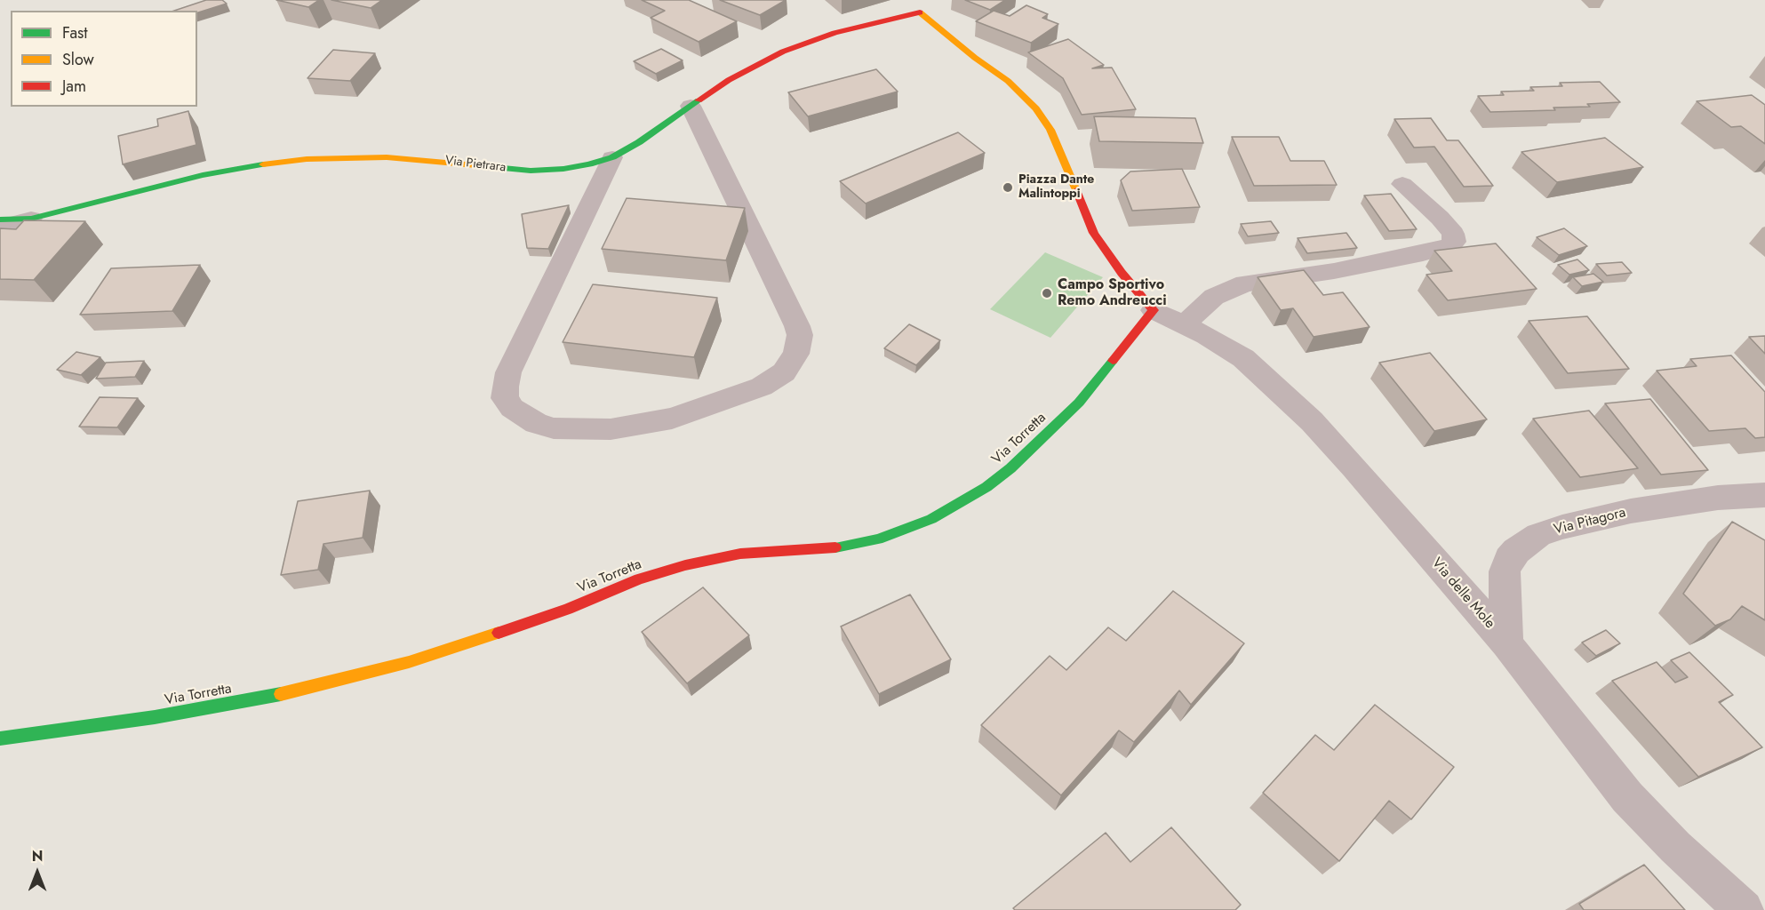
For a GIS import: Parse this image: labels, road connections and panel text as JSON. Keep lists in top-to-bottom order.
{
  "streets": {
    "street": [
      "Via Pietrara",
      "Via Torretta",
      "Via Pitagora",
      "Via delle Mole"
    ]
  },
  "crossings": [
    ["Via Torretta", "Via delle Mole"],
    ["Via Pitagora", "Via delle Mole"]
  ],
  "places": ["Piazza Dante Malintoppi", "Campo Sportivo Remo Andreucci"],
  "legend": ["Fast", "Slow", "Jam"],
  "north": "top"
}
